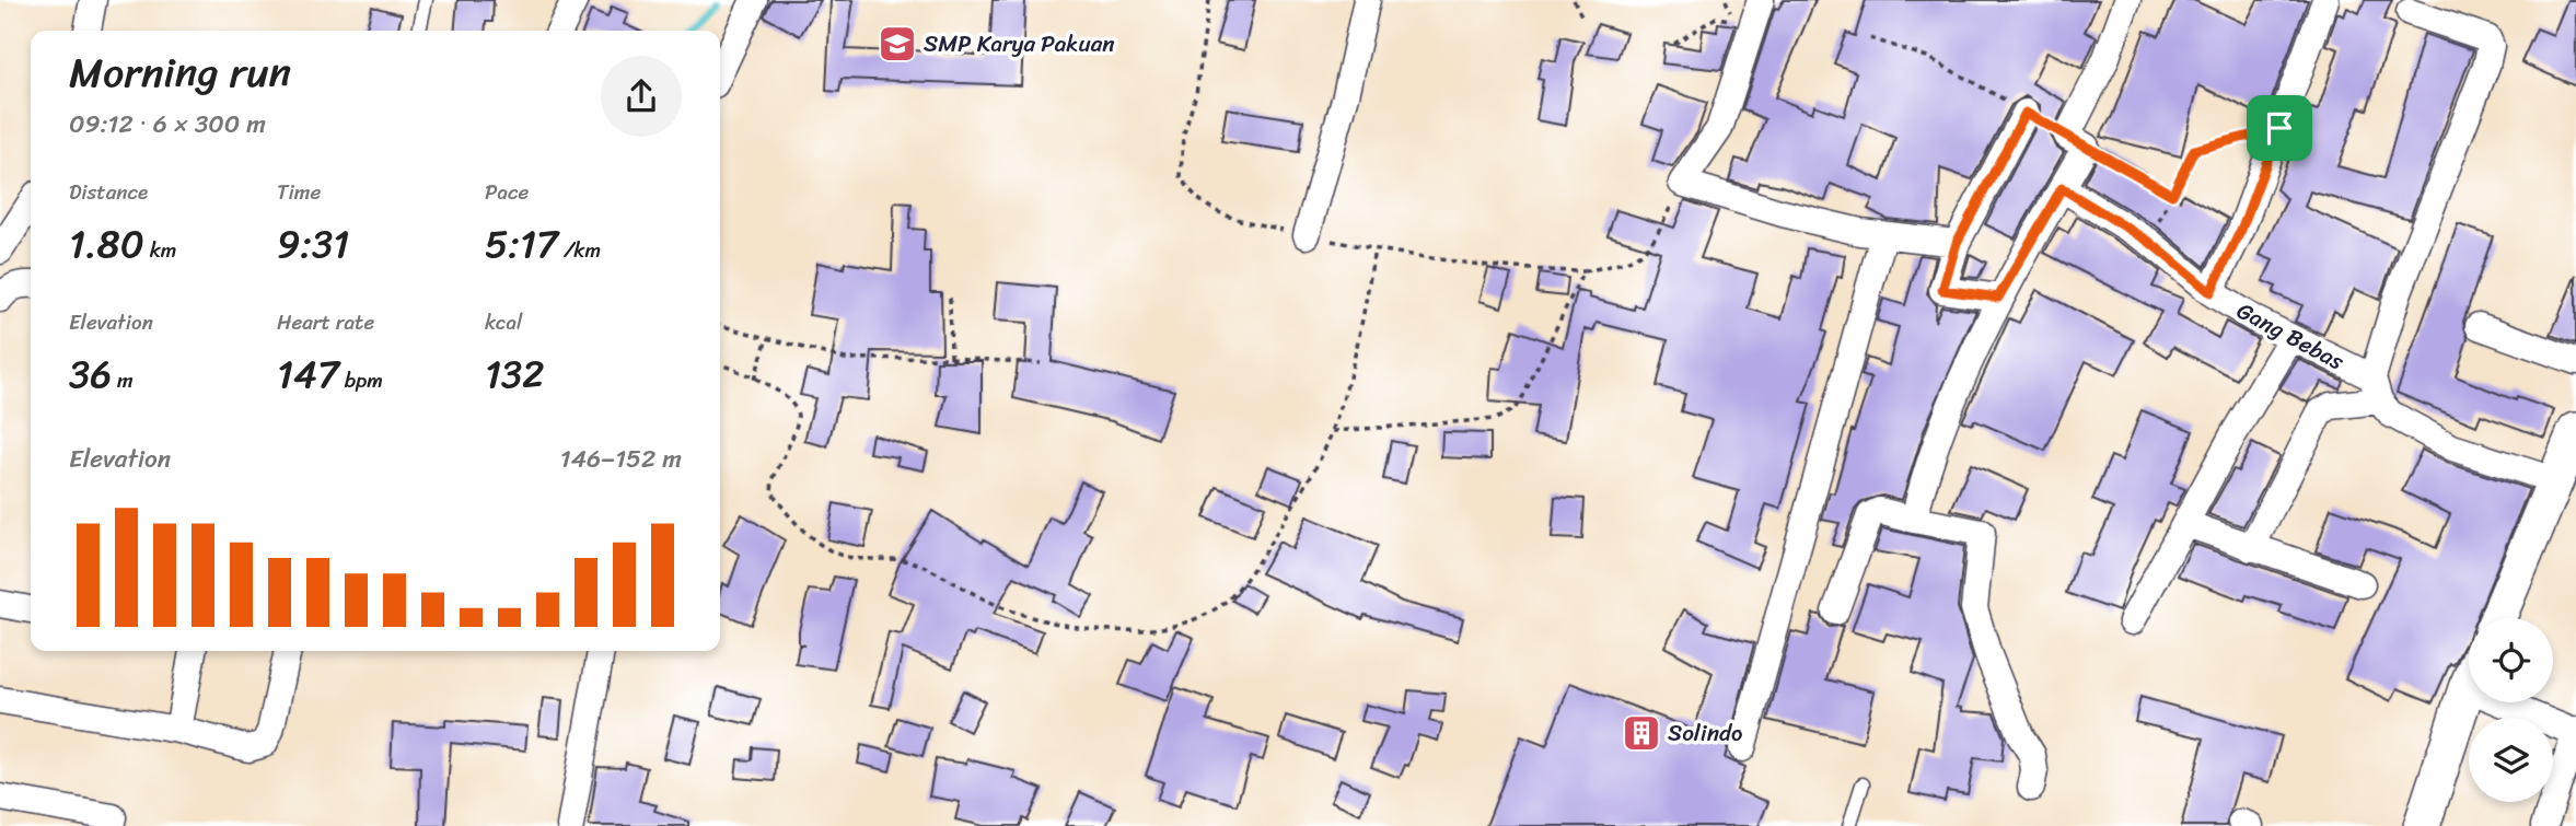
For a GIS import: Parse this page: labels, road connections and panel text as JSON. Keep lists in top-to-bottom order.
{
  "streets": {
    "street": ["Gang Bebas"]
  },
  "places": {
    "school or university": ["SMP Karya Pakuan"],
    "building": ["Solindo"]
  },
  "page": {
    "heading": ["Morning run", "09:12 · 6 × 300 m"],
    "stats": [
      ["Distance", "1.80 km"],
      ["Time", "9:31"],
      ["Pace", "5:17 /km"],
      ["Elevation", "36 m"],
      ["Heart rate", "147 bpm"],
      ["kcal", "132"]
    ],
    "chart": ["Elevation", "146–152 m"]
  }
}
